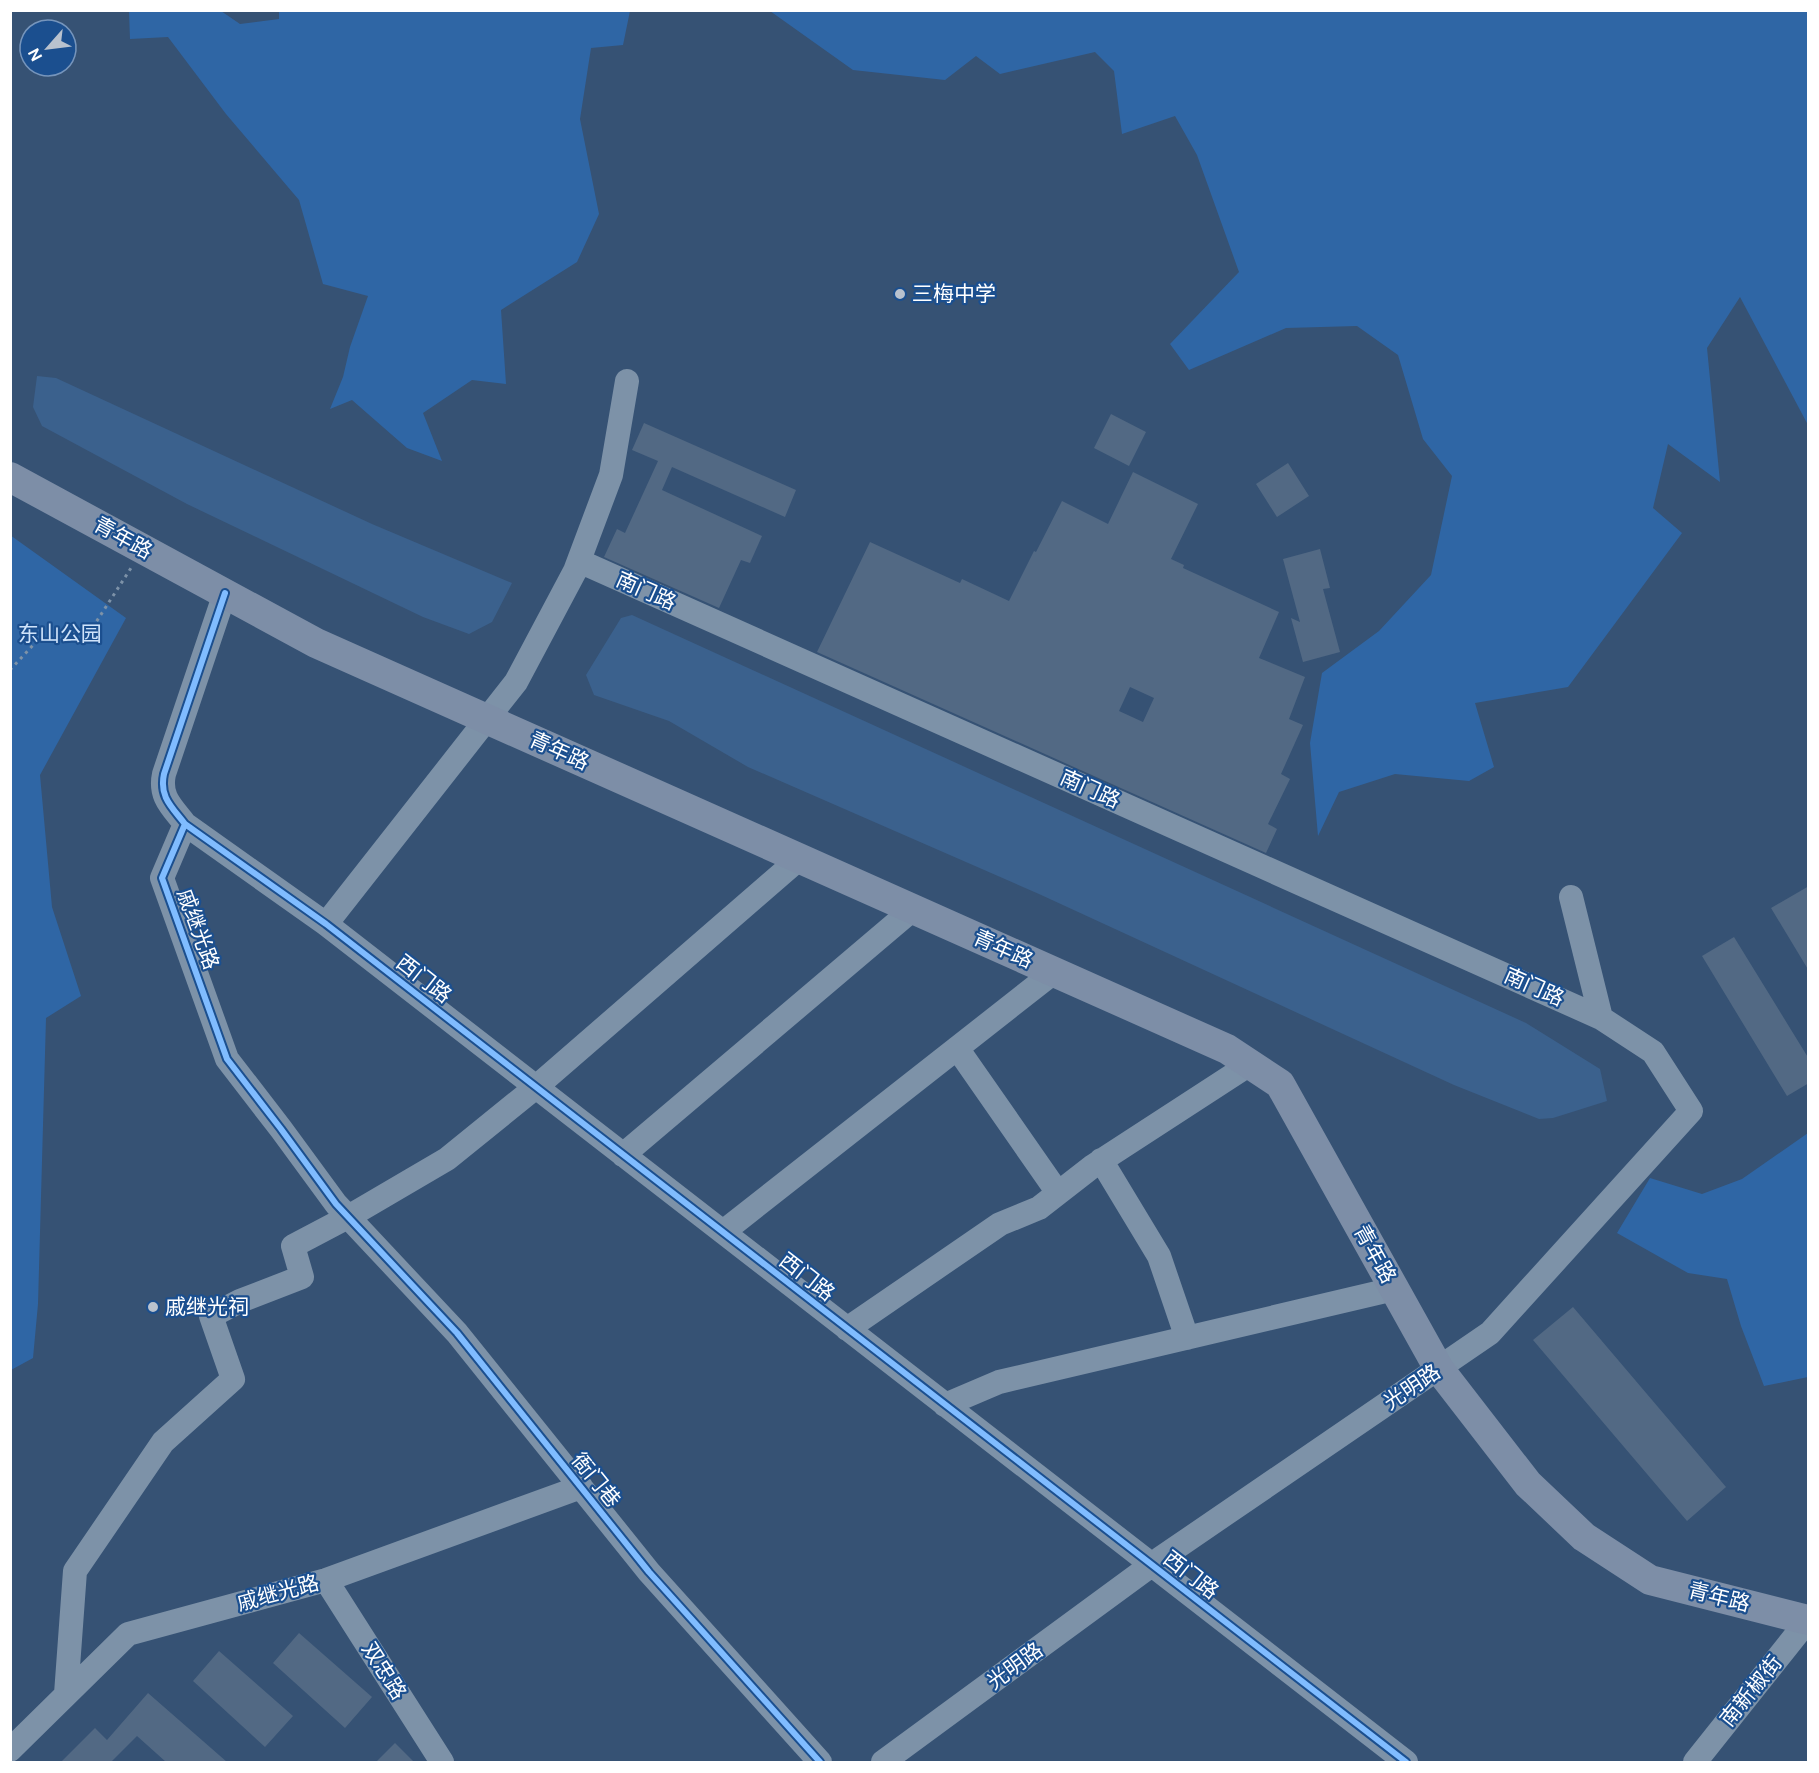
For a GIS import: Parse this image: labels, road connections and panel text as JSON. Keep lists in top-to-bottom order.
{
  "streets": {
    "main road": ["青年路"],
    "street": [
      "南门路",
      "戚继光路",
      "西门路",
      "光明路",
      "衙门巷",
      "双忠路",
      "南新椒街"
    ]
  },
  "crossings": [
    ["青年路", "光明路"],
    ["青年路", "南新椒街"],
    ["南门路", "光明路"],
    ["戚继光路", "西门路"],
    ["戚继光路", "衙门巷"],
    ["戚继光路", "双忠路"],
    ["西门路", "光明路"]
  ],
  "parks": ["东山公园"],
  "places": ["三梅中学", "戚继光祠"],
  "north": "bottom left"
}
